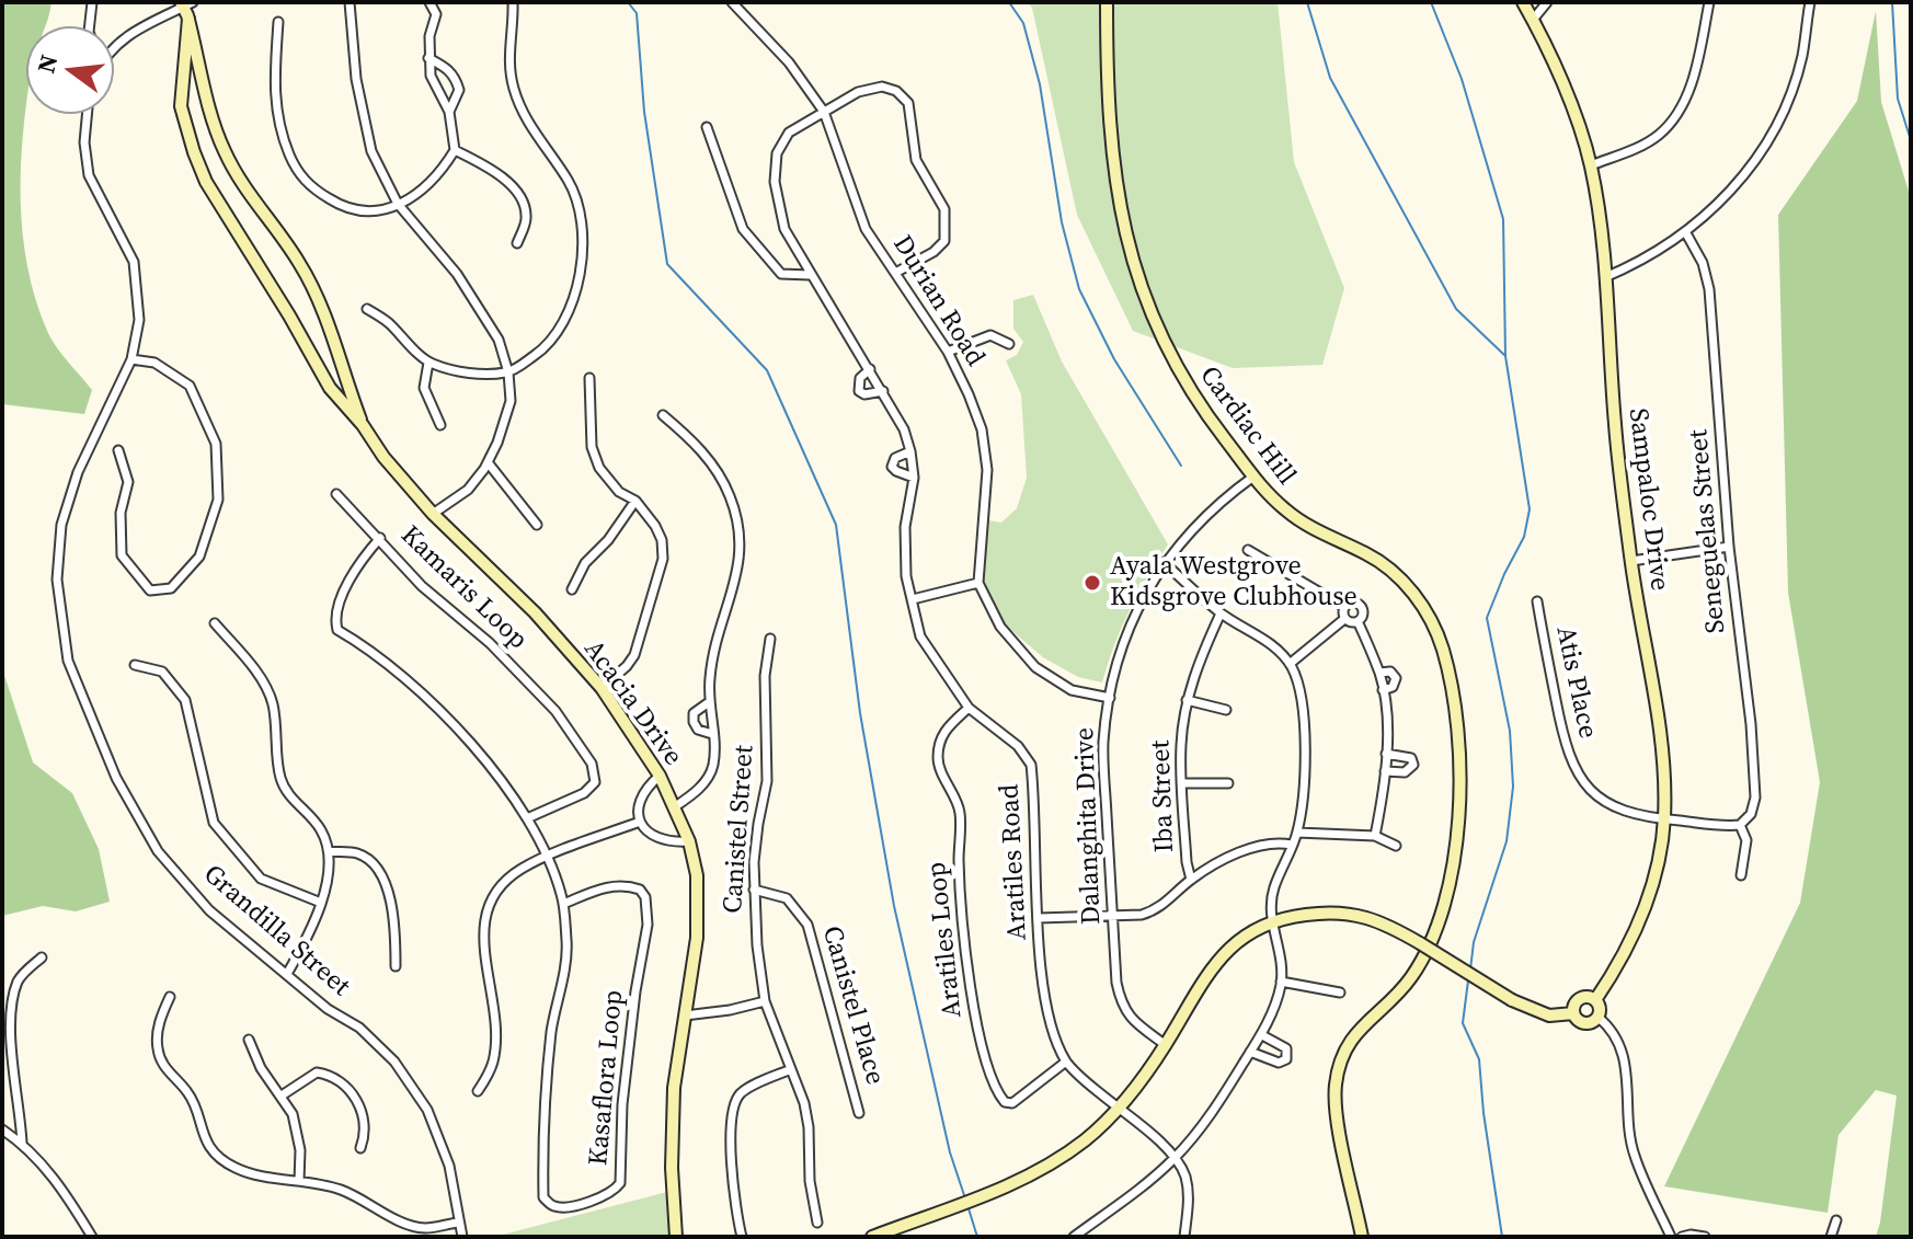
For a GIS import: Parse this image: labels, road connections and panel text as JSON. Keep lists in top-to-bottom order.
{
  "streets": {
    "street": [
      "Durian Road",
      "Cardiac Hill",
      "Sampaloc Drive",
      "Seneguelas Street",
      "Kamaris Loop",
      "Atis Place",
      "Acacia Drive",
      "Iba Street",
      "Dalanghita Drive",
      "Canistel Street",
      "Aratiles Road",
      "Grandilla Street",
      "Aratiles Loop",
      "Canistel Place",
      "Kasaflora Loop"
    ]
  },
  "crossings": [
    ["Durian Road", "Aratiles Road"],
    ["Cardiac Hill", "Dalanghita Drive"],
    ["Sampaloc Drive", "Atis Place"],
    ["Seneguelas Street", "Atis Place"],
    ["Kamaris Loop", "Kasaflora Loop"],
    ["Canistel Street", "Canistel Place"],
    ["Aratiles Road", "Aratiles Loop"]
  ],
  "places": ["Ayala Westgrove Kidsgrove Clubhouse"],
  "north": "left"
}
